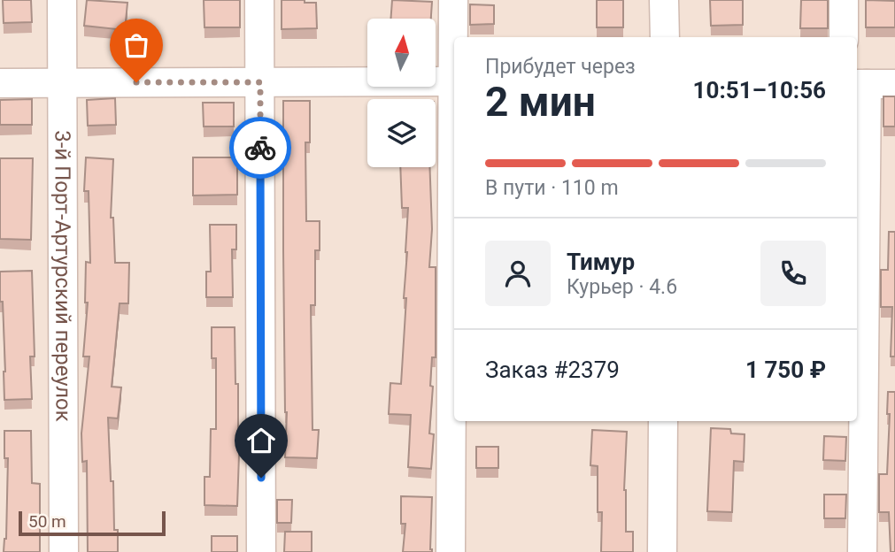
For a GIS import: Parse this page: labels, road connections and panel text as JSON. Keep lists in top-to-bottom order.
{
  "streets": {
    "street": ["3-й Порт-Артурский переулок"]
  },
  "scale_bar": "50 m",
  "north": "top",
  "page": {
    "heading": ["2 мин", "Прибудет через", "10:51–10:56"],
    "panel": [
      "Тимур",
      "Курьер · 4.6",
      "Заказ #2379",
      "1 750 ₽"
    ],
    "bar": "В пути · 110 m",
    "scale": "50 m"
  }
}
